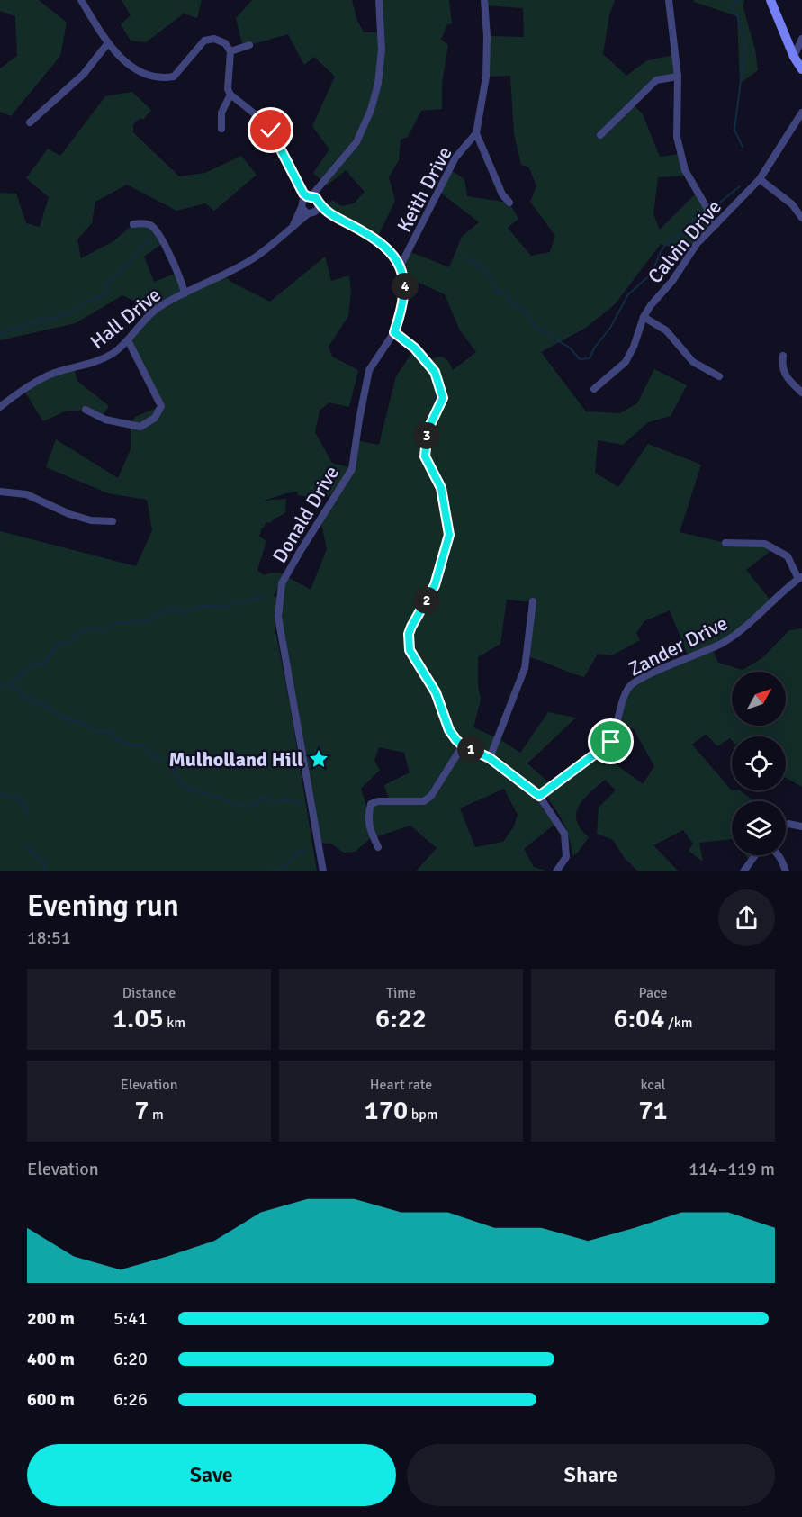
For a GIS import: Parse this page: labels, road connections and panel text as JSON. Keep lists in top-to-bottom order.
{
  "streets": {
    "street": [
      "Keith Drive",
      "Calvin Drive",
      "Hall Drive",
      "Donald Drive",
      "Zander Drive"
    ]
  },
  "crossings": [
    ["Keith Drive", "Donald Drive"]
  ],
  "places": {
    "place": ["Mulholland Hill"]
  },
  "north": "top right",
  "page": {
    "pins": [
      "4",
      "3",
      "2",
      "1"
    ],
    "heading": ["Evening run", "18:51"],
    "stats": [
      ["Distance", "1.05 km"],
      ["Time", "6:22"],
      ["Pace", "6:04 /km"],
      ["Elevation", "7 m"],
      ["Heart rate", "170 bpm"],
      ["kcal", "71"]
    ],
    "chart": ["Elevation", "114–119 m"],
    "list": [
      {
        "name": "200 m",
        "note": "5:41"
      },
      {
        "name": "400 m",
        "note": "6:20"
      },
      {
        "name": "600 m",
        "note": "6:26"
      }
    ],
    "buttons": ["Save", "Share"]
  }
}
